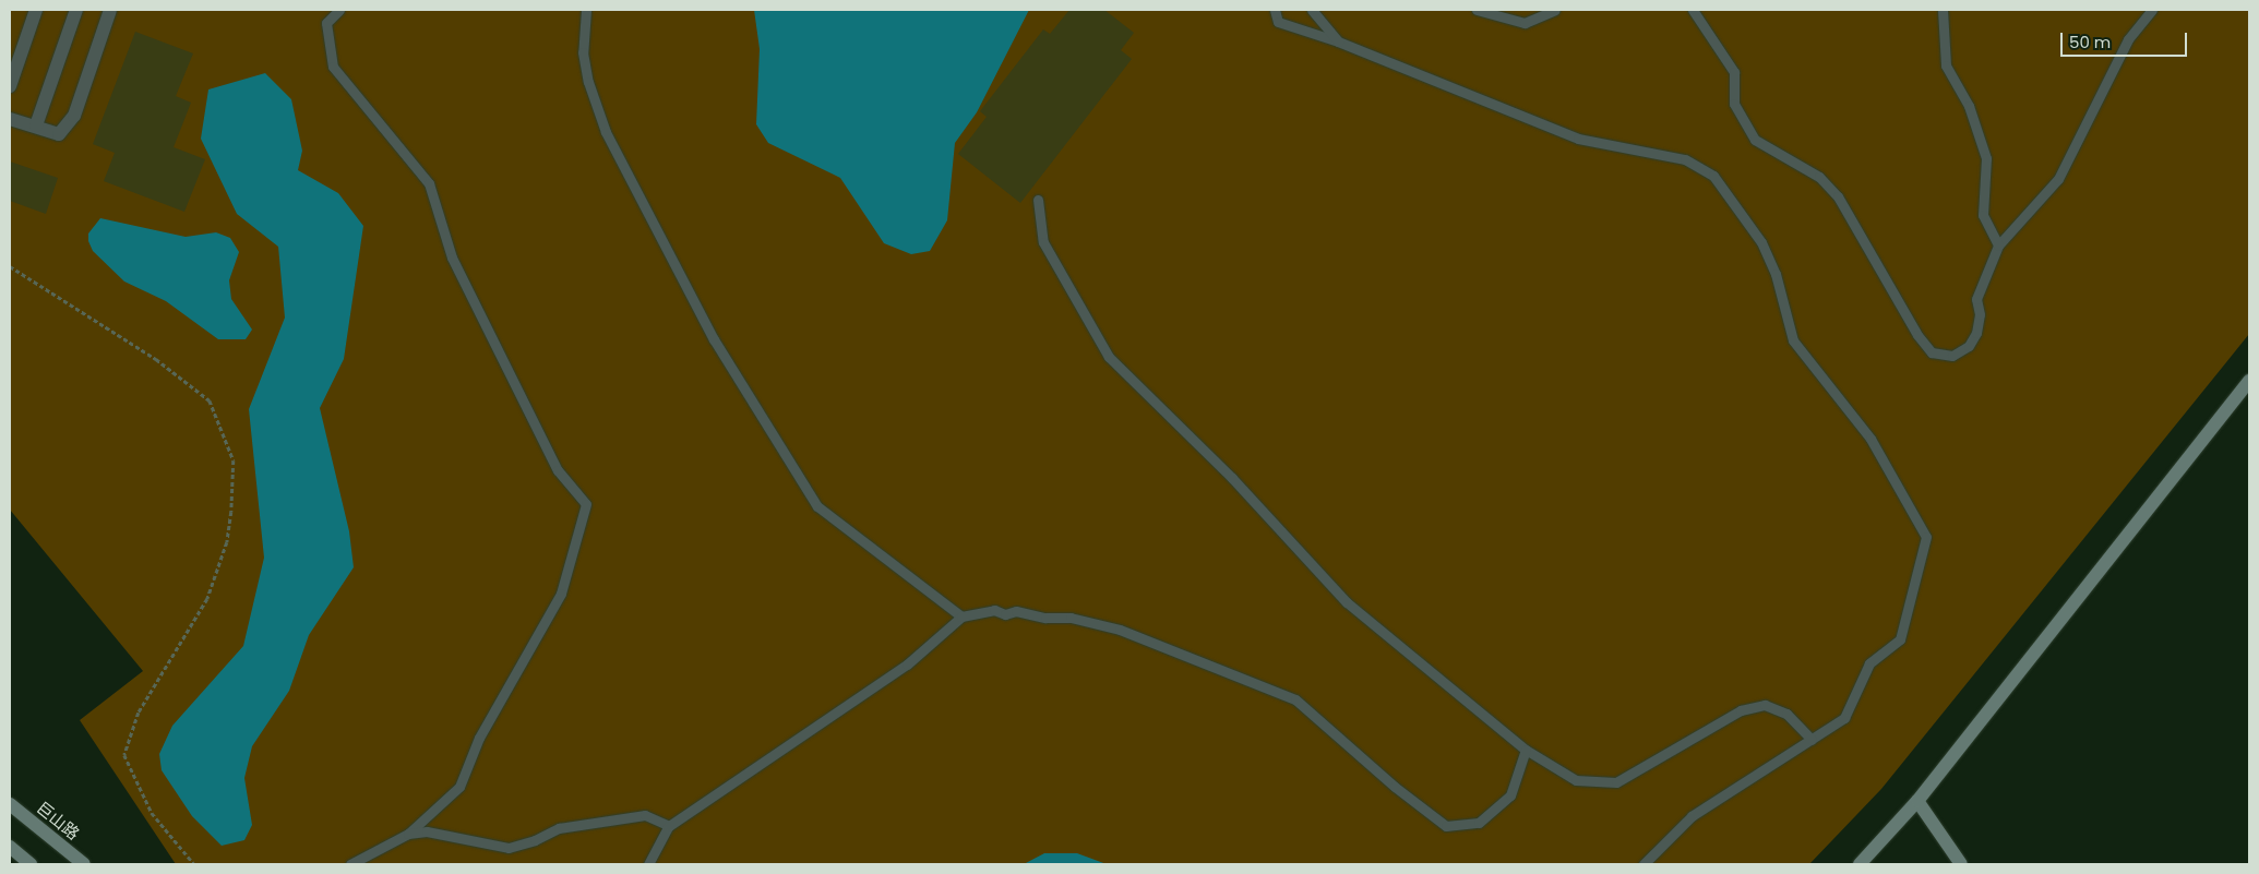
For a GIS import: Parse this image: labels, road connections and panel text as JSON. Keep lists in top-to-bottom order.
{
  "streets": {
    "street": ["巨山路"]
  },
  "scale_bar": "50 m"
}
